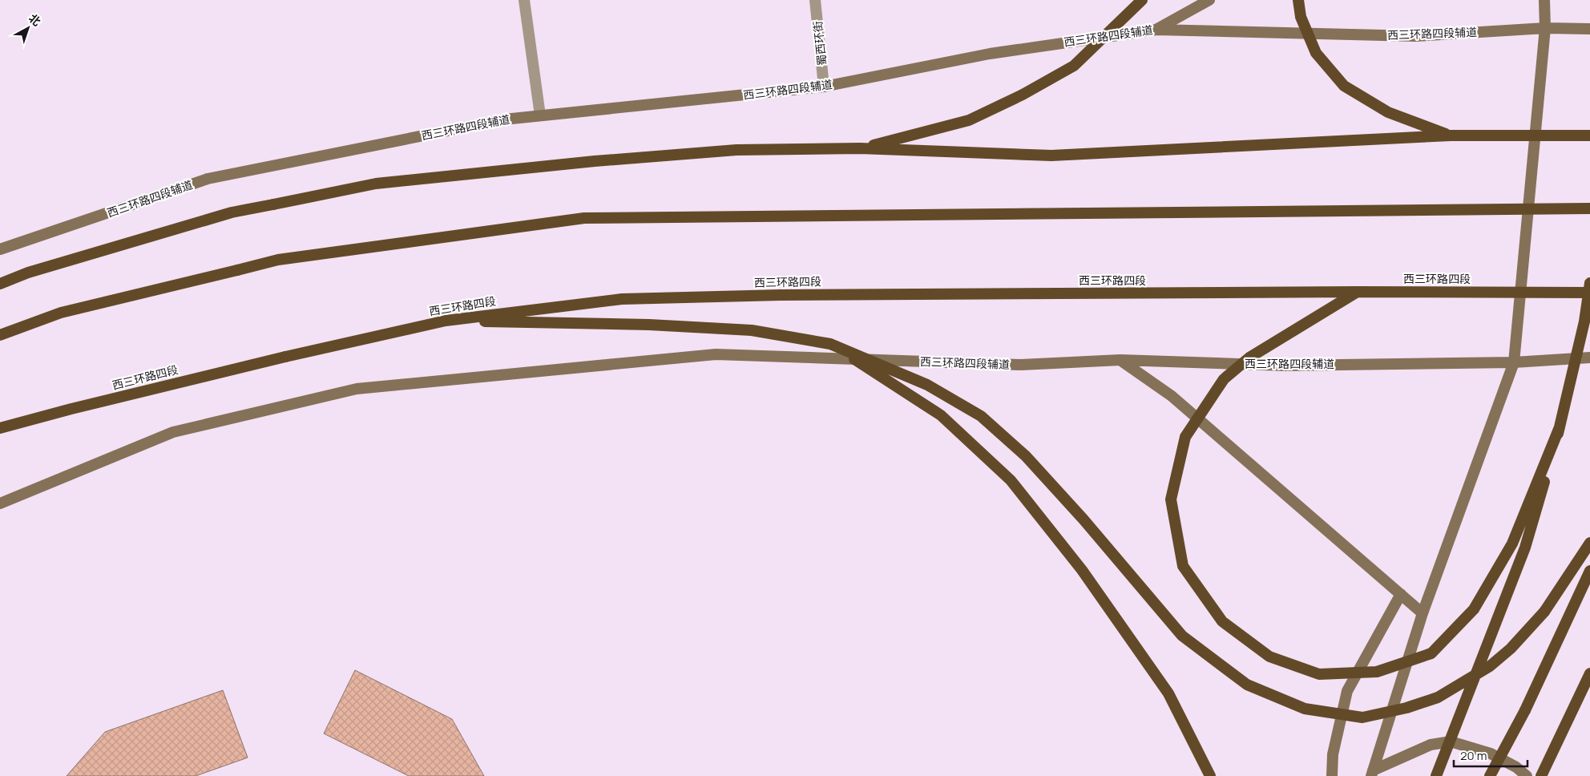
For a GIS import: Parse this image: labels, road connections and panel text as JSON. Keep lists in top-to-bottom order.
{
  "streets": {
    "highway": ["西三环路四段"],
    "main road": ["西三环路四段辅道"],
    "street": ["蜀西环街"]
  },
  "crossings": [
    ["西三环路四段辅道", "蜀西环街"]
  ],
  "scale_bar": "20 m",
  "north": "top right"
}
